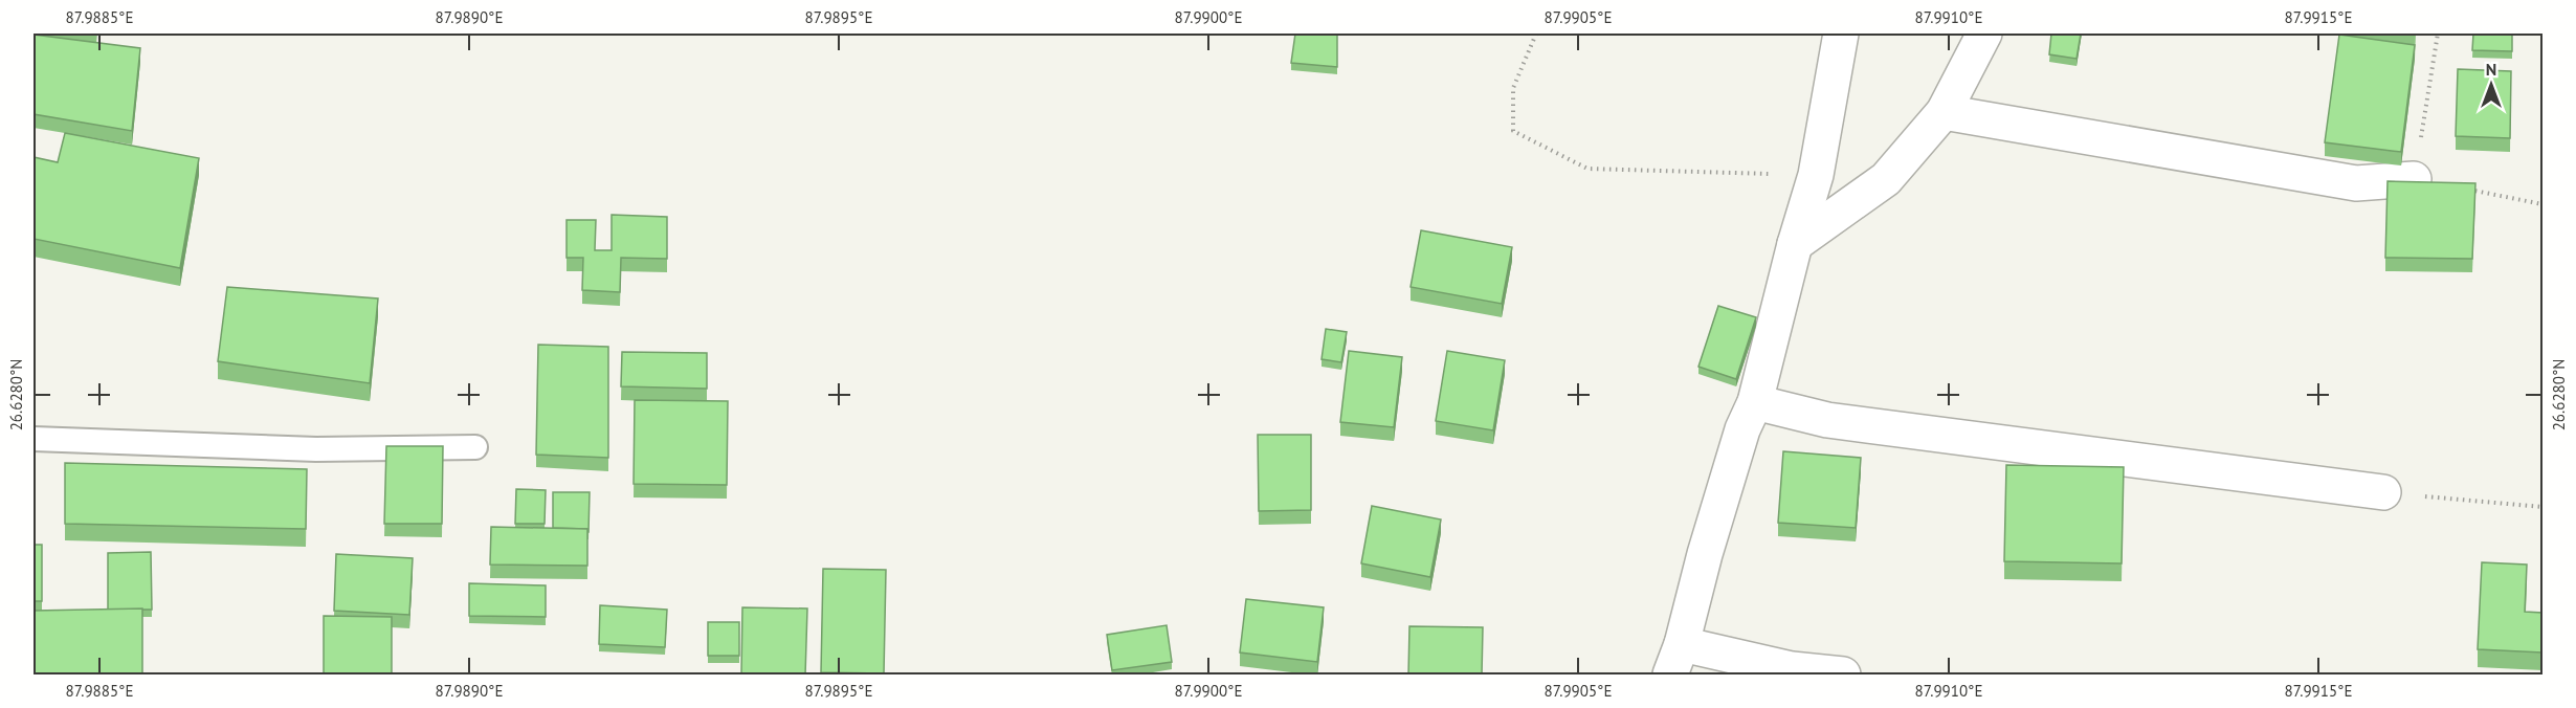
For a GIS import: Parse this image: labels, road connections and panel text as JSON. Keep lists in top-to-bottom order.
{
  "north": "top",
  "coordinates": [
    "87.9885°E",
    "87.9890°E",
    "87.9895°E",
    "87.9900°E",
    "87.9905°E",
    "87.9910°E",
    "87.9915°E",
    "26.6280°N"
  ]
}
